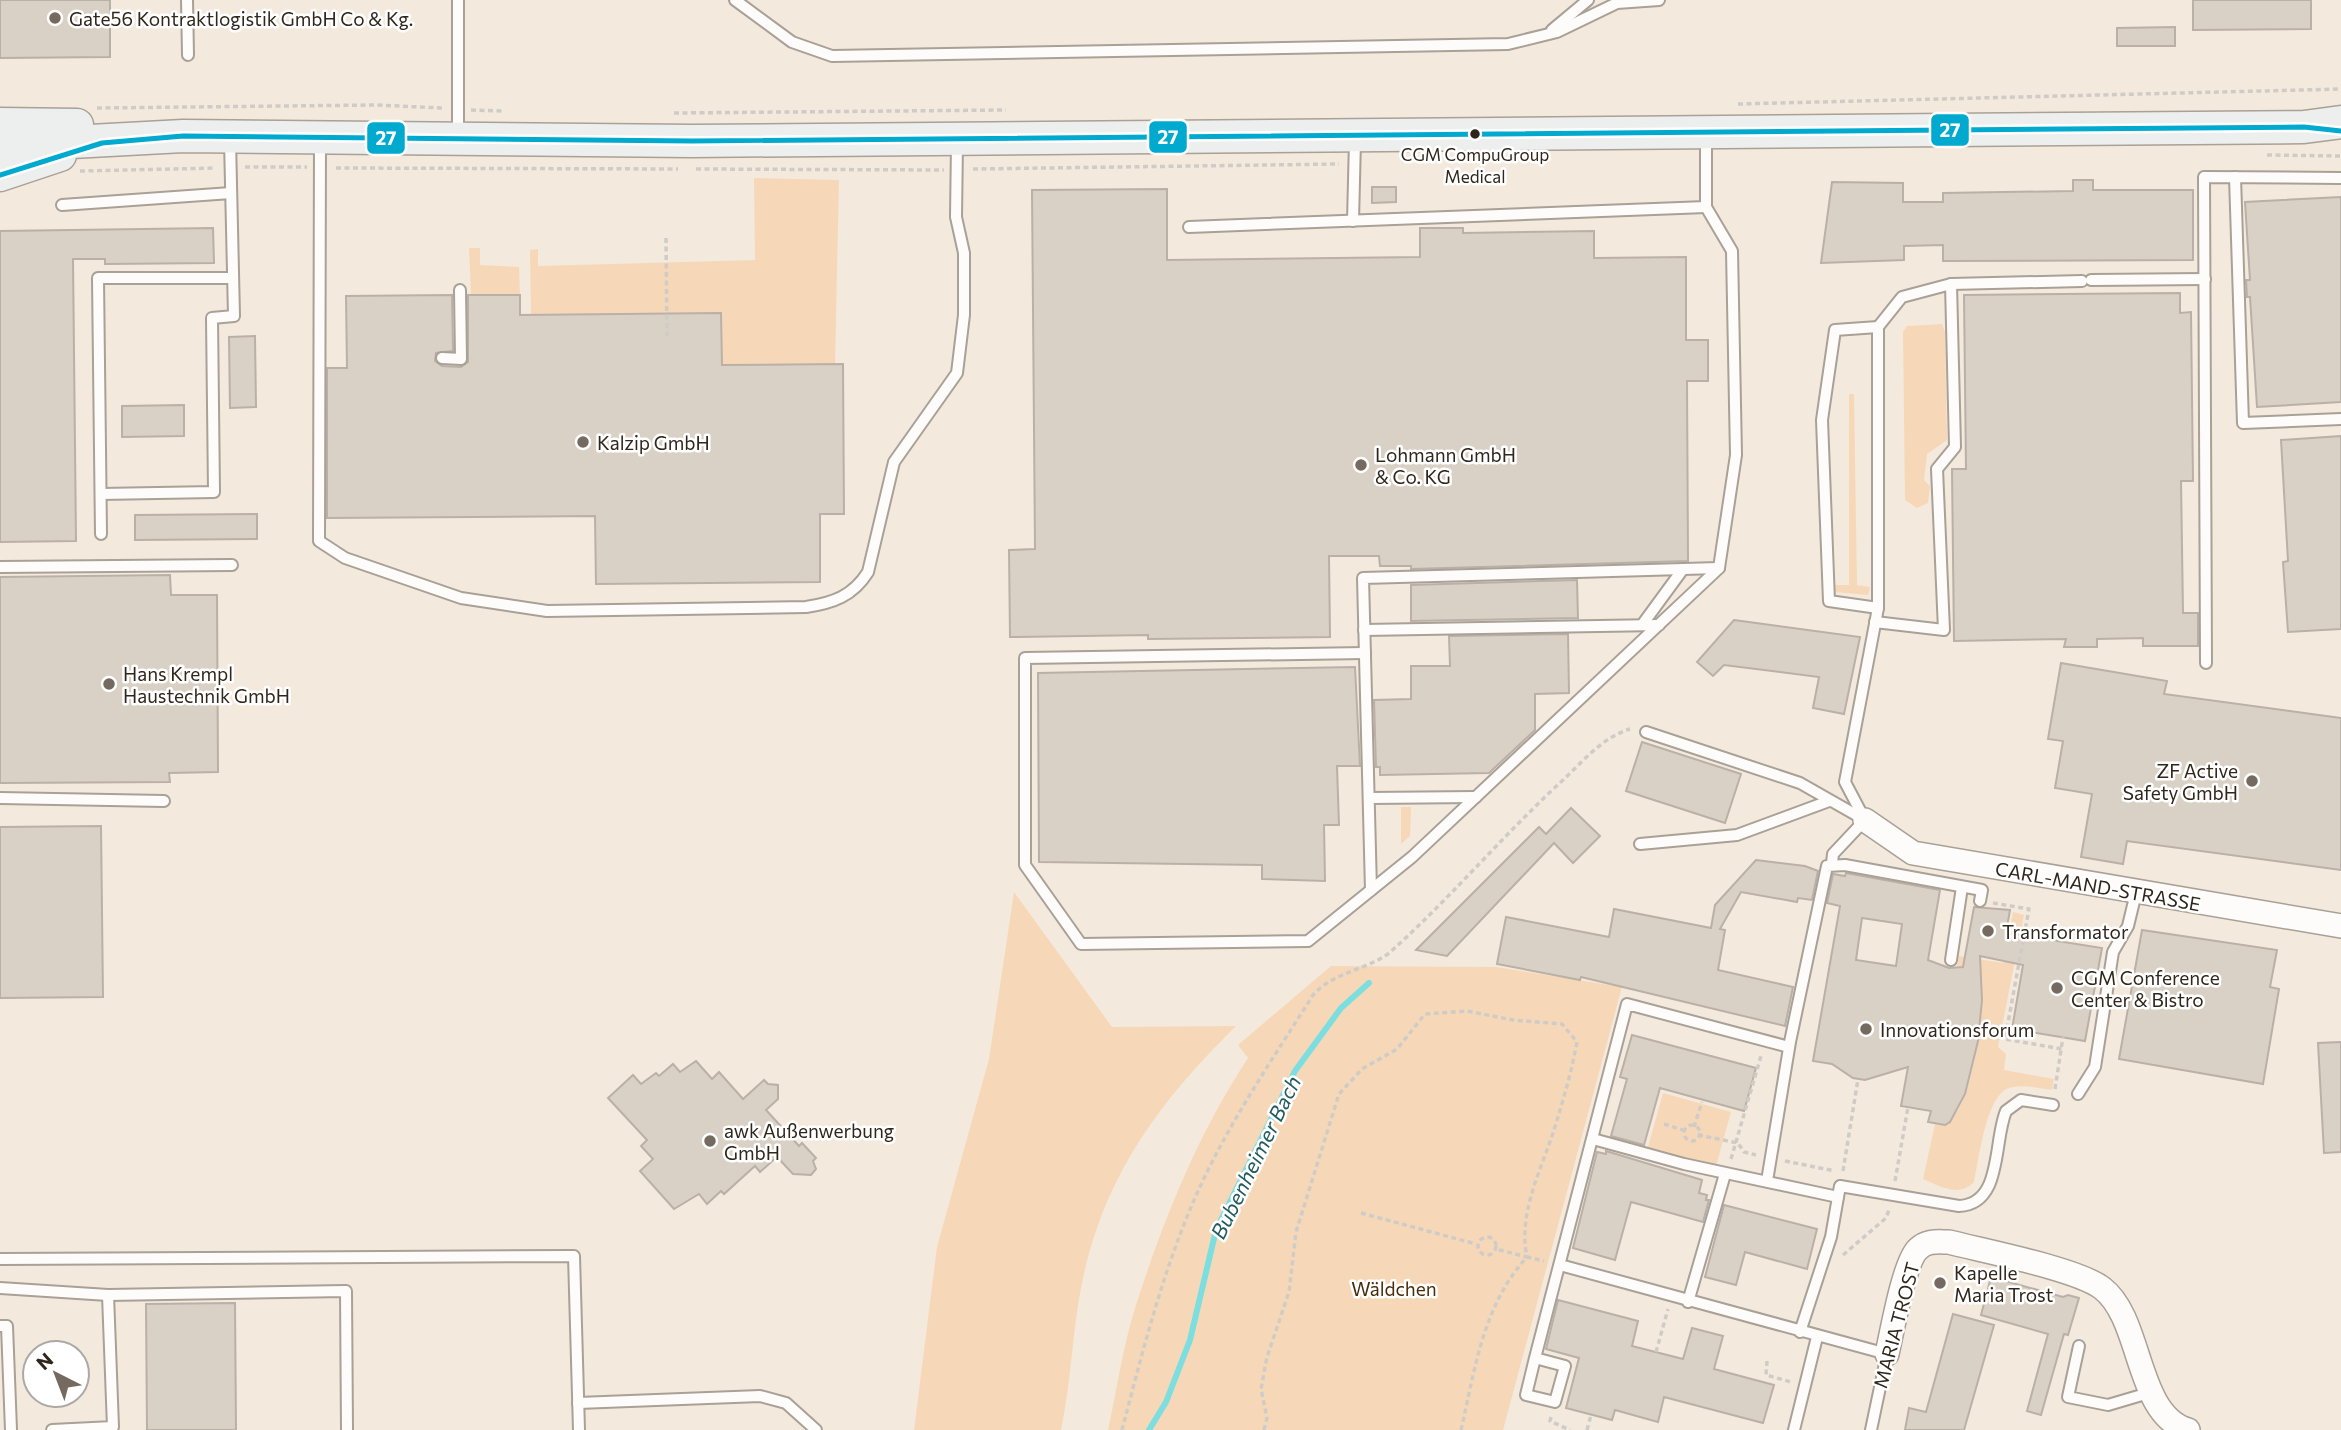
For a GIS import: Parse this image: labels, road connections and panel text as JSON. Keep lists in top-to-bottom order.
{
  "streets": {
    "street": ["CARL-MAND-STRASSE", "MARIA TROST"]
  },
  "water": ["Bubenheimer Bach"],
  "parks": ["Wäldchen"],
  "places": [
    "Gate56 Kontraktlogistik GmbH Co & Kg.",
    "CGM CompuGroup Medical",
    "Kalzip GmbH",
    "Lohmann GmbH & Co. KG",
    "Hans Krempl Haustechnik GmbH",
    "ZF Active Safety GmbH",
    "Transformator",
    "CGM Conference Center & Bistro",
    "Innovationsforum",
    "awk Außenwerbung GmbH",
    "Kapelle Maria Trost"
  ],
  "lines": ["transit line 27"],
  "north": "top left"
}
